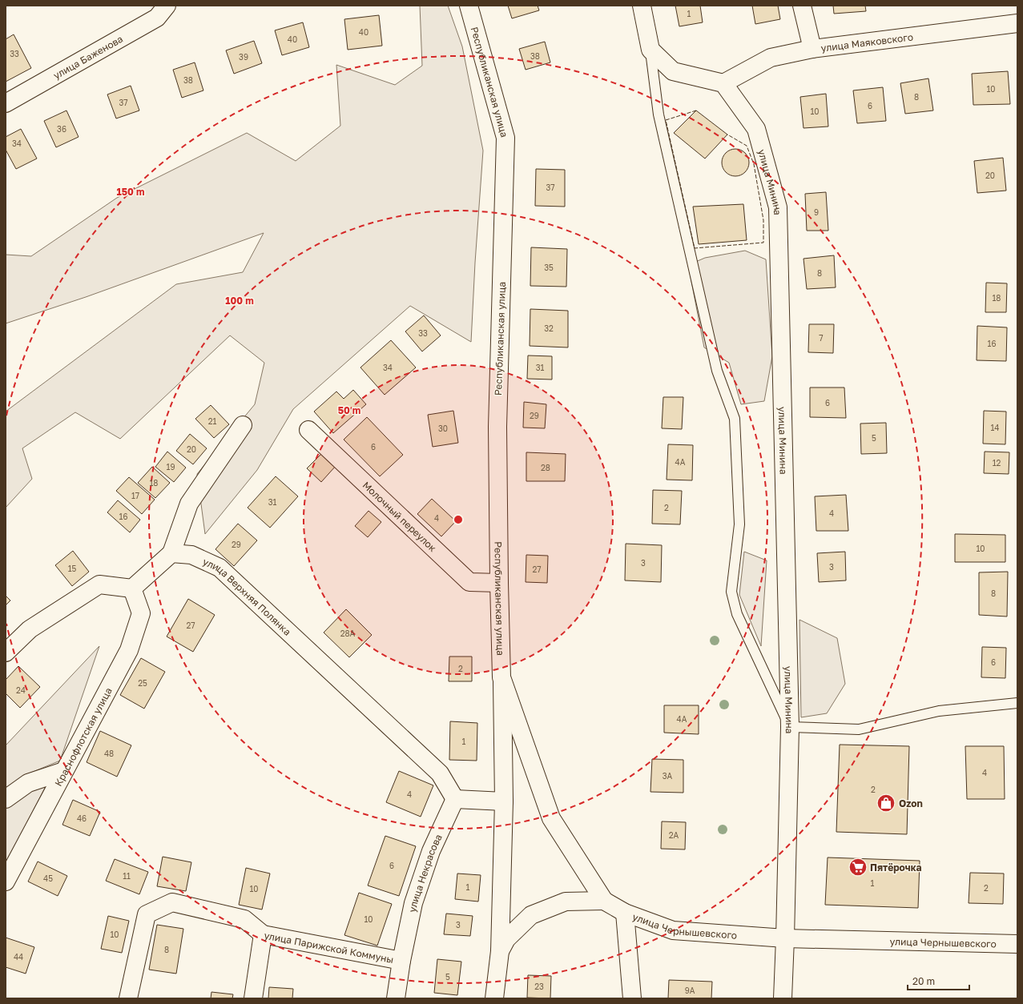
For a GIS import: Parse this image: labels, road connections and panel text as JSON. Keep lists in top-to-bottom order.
{
  "streets": {
    "street": [
      "улица Маяковского",
      "улица Баженова",
      "Республиканская улица",
      "улица Минина",
      "Молочный переулок",
      "улица Верхняя Полянка",
      "Краснофлотская улица",
      "улица Некрасова",
      "улица Чернышевского",
      "улица Парижской Коммуны"
    ]
  },
  "crossings": [
    ["улица Маяковского", "улица Минина"],
    ["Республиканская улица", "Молочный переулок"],
    ["Республиканская улица", "улица Чернышевского"],
    ["улица Минина", "улица Чернышевского"],
    ["улица Верхняя Полянка", "улица Некрасова"],
    ["улица Некрасова", "улица Парижской Коммуны"]
  ],
  "places": {
    "shop": ["Ozon"],
    "supermarket": ["Пятёрочка"]
  },
  "house_numbers": [
    "1",
    "40",
    "40",
    "33",
    "38",
    "39",
    "38",
    "10",
    "8",
    "37",
    "6",
    "10",
    "36",
    "34",
    "20",
    "37",
    "9",
    "35",
    "8",
    "18",
    "32",
    "33",
    "7",
    "16",
    "34",
    "31",
    "6",
    "29",
    "21",
    "14",
    "30",
    "5",
    "6",
    "20",
    "4А",
    "12",
    "19",
    "28",
    "18",
    "17",
    "31",
    "2",
    "4",
    "16",
    "4",
    "29",
    "10",
    "3",
    "3",
    "15",
    "27",
    "8",
    "27",
    "28А",
    "6",
    "2",
    "25",
    "24",
    "4А",
    "1",
    "48",
    "4",
    "3А",
    "2",
    "4",
    "46",
    "2А",
    "6",
    "11",
    "45",
    "1",
    "1",
    "2",
    "10",
    "10",
    "3",
    "10",
    "8",
    "44",
    "5",
    "23",
    "9А"
  ],
  "scale_bar": "20 m",
  "rings": ["150 m", "100 m", "50 m"]
}
